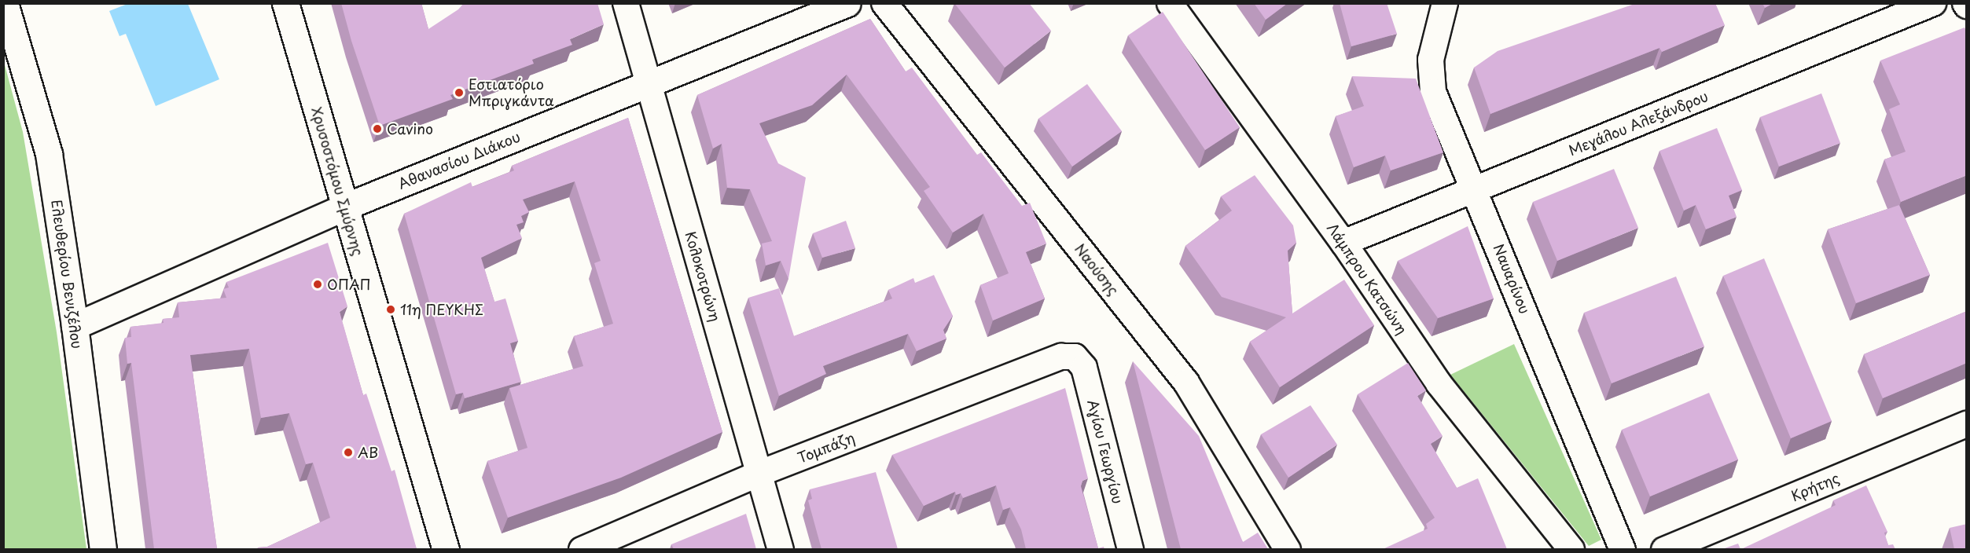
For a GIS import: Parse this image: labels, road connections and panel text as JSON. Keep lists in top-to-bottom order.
{
  "streets": {
    "street": [
      "Μεγάλου Αλεξάνδρου",
      "Αθανασίου Διάκου",
      "Χρυσοστόμου Σμύρνης",
      "Ναούσης",
      "Ελευθερίου Βενιζέλου",
      "Κολοκοτρώνη",
      "Λάμπρου Κατσώνη",
      "Ναυαρίνου",
      "Τομπάζη",
      "Αγίου Γεωργίου",
      "Κρήτης"
    ]
  },
  "crossings": [
    ["Μεγάλου Αλεξάνδρου", "Λάμπρου Κατσώνη"],
    ["Μεγάλου Αλεξάνδρου", "Ναυαρίνου"],
    ["Αθανασίου Διάκου", "Χρυσοστόμου Σμύρνης"],
    ["Αθανασίου Διάκου", "Ελευθερίου Βενιζέλου"],
    ["Αθανασίου Διάκου", "Κολοκοτρώνη"],
    ["Κολοκοτρώνη", "Τομπάζη"],
    ["Τομπάζη", "Αγίου Γεωργίου"]
  ],
  "places": [
    "Εστιατόριο Μπριγκάντα",
    "Cavino",
    "ΟΠΑΠ",
    "11η ΠΕΥΚΗΣ",
    "ΑΒ"
  ]
}
